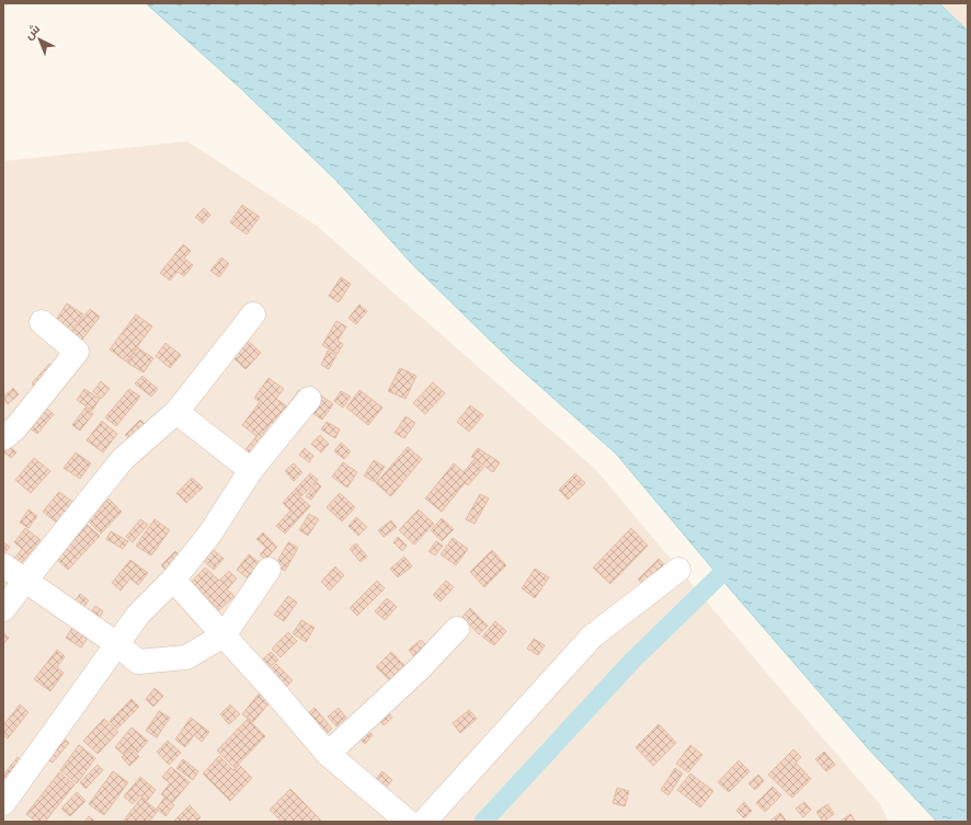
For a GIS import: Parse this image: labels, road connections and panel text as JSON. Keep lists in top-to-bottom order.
{
  "north": "top left"
}
